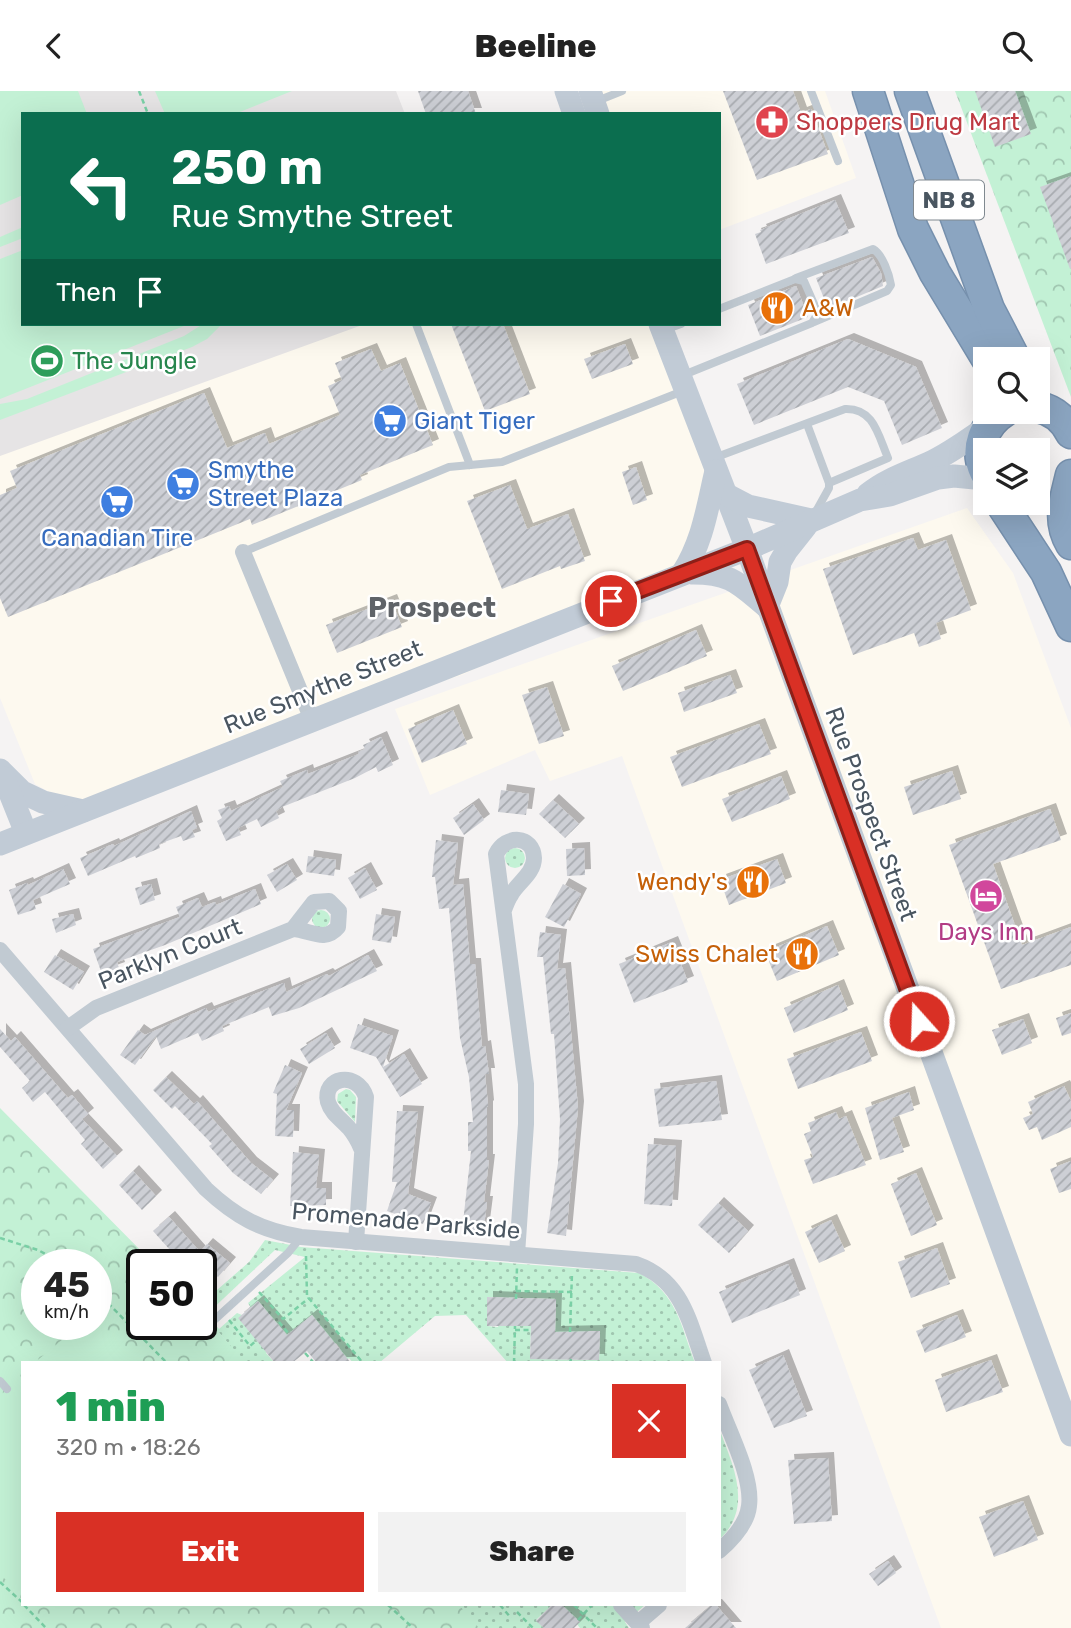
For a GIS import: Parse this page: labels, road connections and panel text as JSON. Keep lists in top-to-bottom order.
{
  "streets": {
    "highway": ["NB 8"],
    "main road": ["Rue Smythe Street", "Rue Prospect Street"],
    "street": ["Parklyn Court", "Promenade Parkside"]
  },
  "crossings": [
    ["Rue Smythe Street", "Rue Prospect Street"],
    ["Parklyn Court", "Promenade Parkside"]
  ],
  "districts": ["Prospect"],
  "places": {
    "pharmacy": ["Shoppers Drug Mart"],
    "restaurant": ["A&W", "Wendy's", "Swiss Chalet"],
    "sports": ["The Jungle"],
    "supermarket": ["Giant Tiger", "Smythe Street Plaza", "Canadian Tire"],
    "hotel": ["Days Inn"]
  },
  "page": {
    "header": "Beeline",
    "turn": ["250 m", "Rue Smythe Street"],
    "then": "Then",
    "speed": "45 km/h",
    "limit": "50",
    "heading": ["1 min", "320 m · 18:26"],
    "buttons": ["Exit", "Share"]
  }
}
